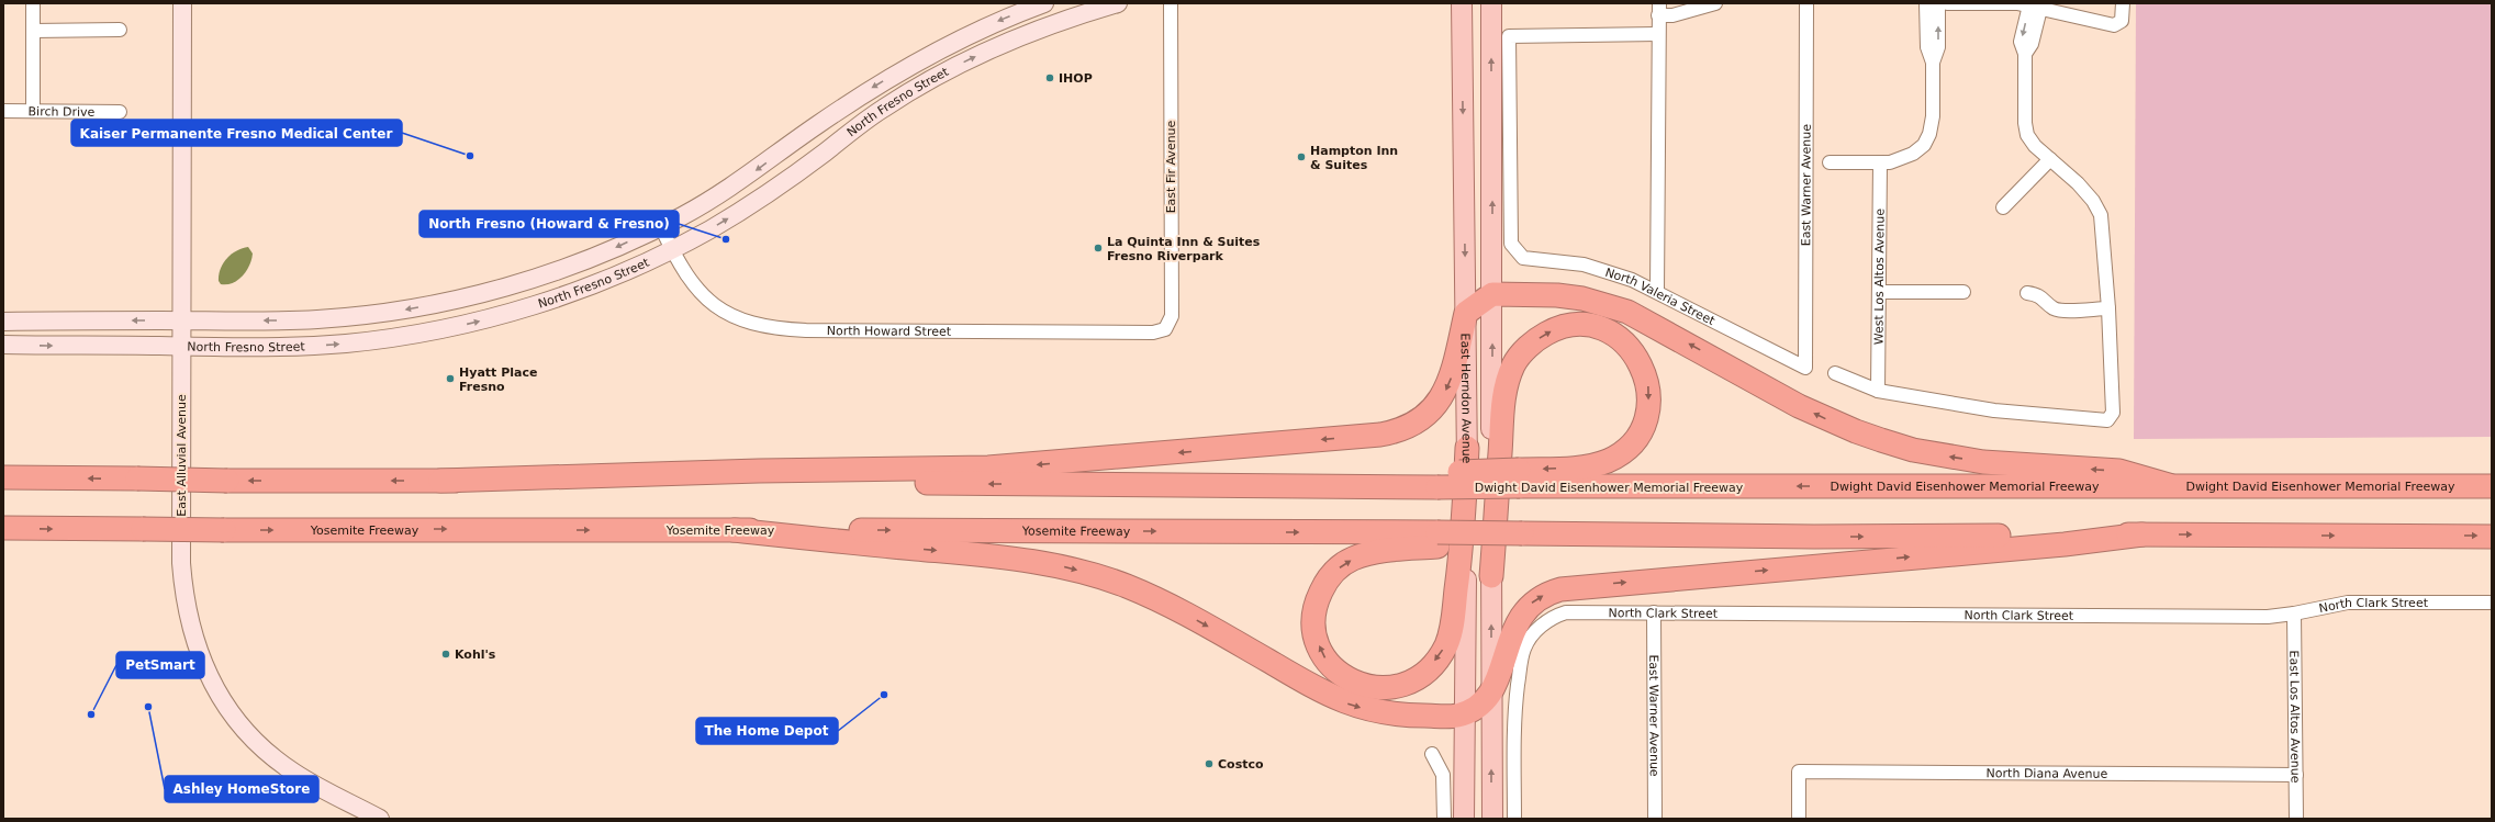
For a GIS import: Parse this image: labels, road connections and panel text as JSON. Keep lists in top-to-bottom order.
{
  "streets": {
    "highway": ["Dwight David Eisenhower Memorial Freeway", "Yosemite Freeway"],
    "main road": ["North Fresno Street", "East Herndon Avenue", "East Alluvial Avenue"],
    "street": [
      "Birch Drive",
      "East Fir Avenue",
      "East Warner Avenue",
      "West Los Altos Avenue",
      "North Valeria Street",
      "North Howard Street",
      "North Clark Street",
      "East Los Altos Avenue",
      "North Diana Avenue"
    ]
  },
  "crossings": [
    ["North Fresno Street", "North Howard Street"],
    ["North Fresno Street", "East Alluvial Avenue"],
    ["East Fir Avenue", "North Howard Street"],
    ["East Warner Avenue", "North Valeria Street"],
    ["East Warner Avenue", "North Clark Street"],
    ["North Clark Street", "East Los Altos Avenue"],
    ["East Los Altos Avenue", "North Diana Avenue"]
  ],
  "places": [
    "IHOP",
    "Kaiser Permanente Fresno Medical Center",
    "Hampton Inn & Suites",
    "North Fresno (Howard & Fresno)",
    "La Quinta Inn & Suites Fresno Riverpark",
    "Hyatt Place Fresno",
    "Kohl's",
    "The Home Depot",
    "Ashley HomeStore",
    "PetSmart",
    "Costco"
  ]
}
